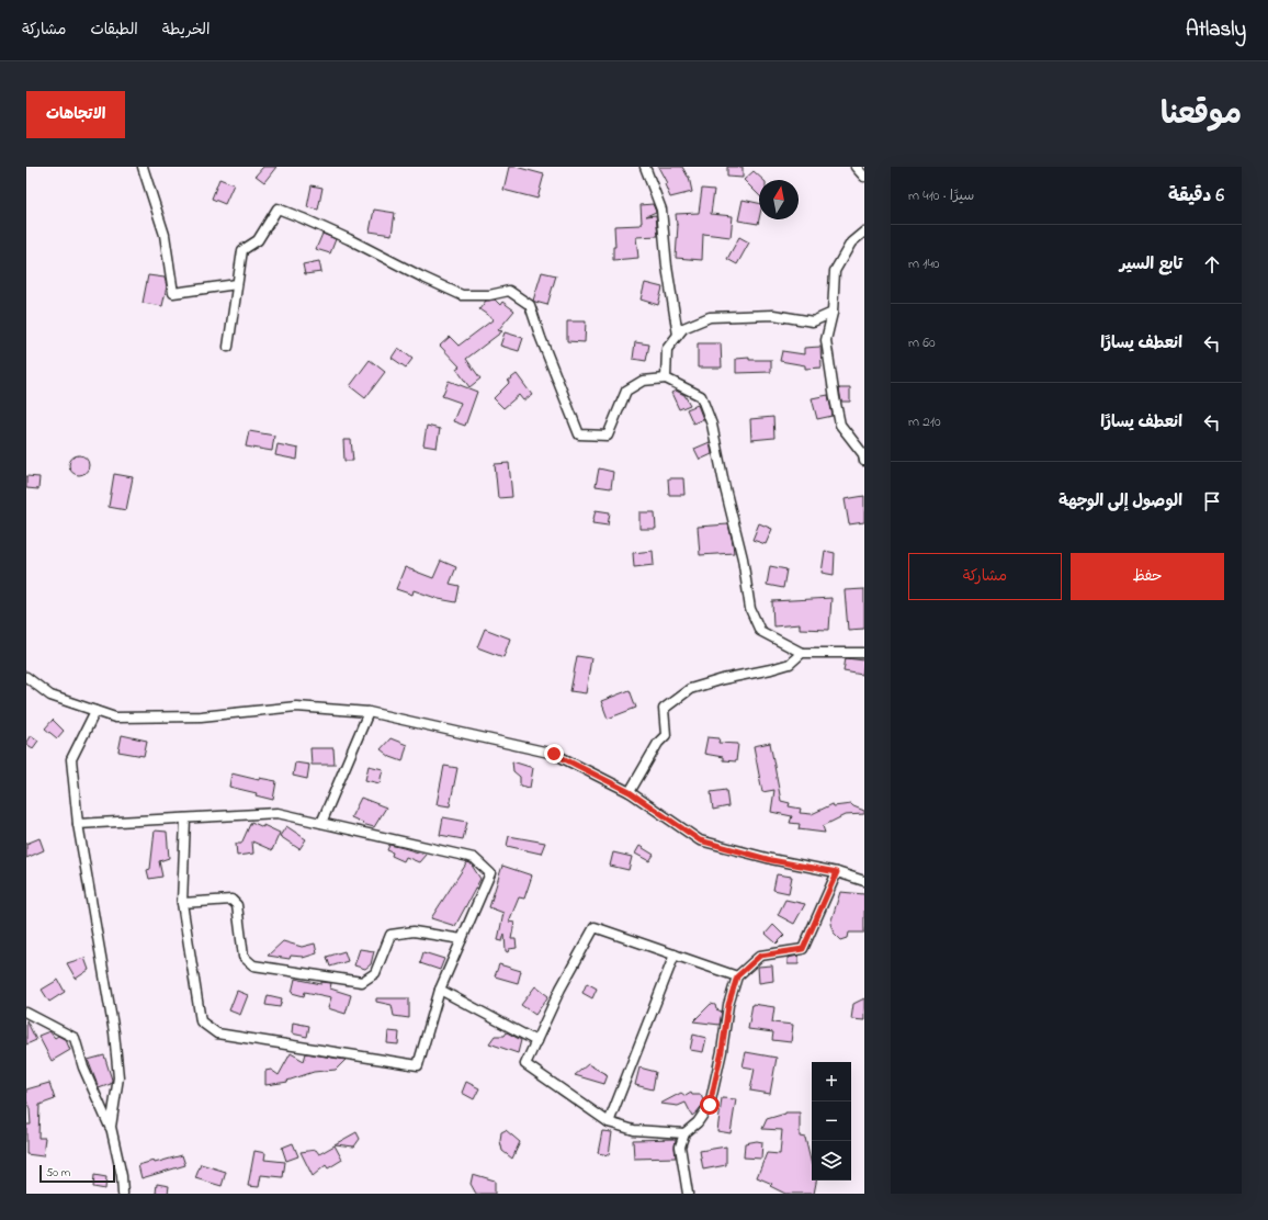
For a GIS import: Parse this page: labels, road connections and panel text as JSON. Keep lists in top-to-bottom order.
{
  "scale_bar": "50 m",
  "north": "top",
  "page": {
    "header": "Atlasly",
    "nav": ["الخريطة", "الطبقات", "مشاركة"],
    "title": "موقعنا",
    "buttons": [
      "الاتجاهات",
      ["حفظ", "مشاركة"]
    ],
    "heading": ["6 دقيقة", "سيرًا · 410 m"],
    "list": [
      ["تابع السير", "140 m"],
      ["انعطف يسارًا", "60 m"],
      ["انعطف يسارًا", "210 m"],
      "الوصول إلى الوجهة"
    ],
    "map_buttons": ["+", "−"],
    "scale": "50 m"
  }
}
